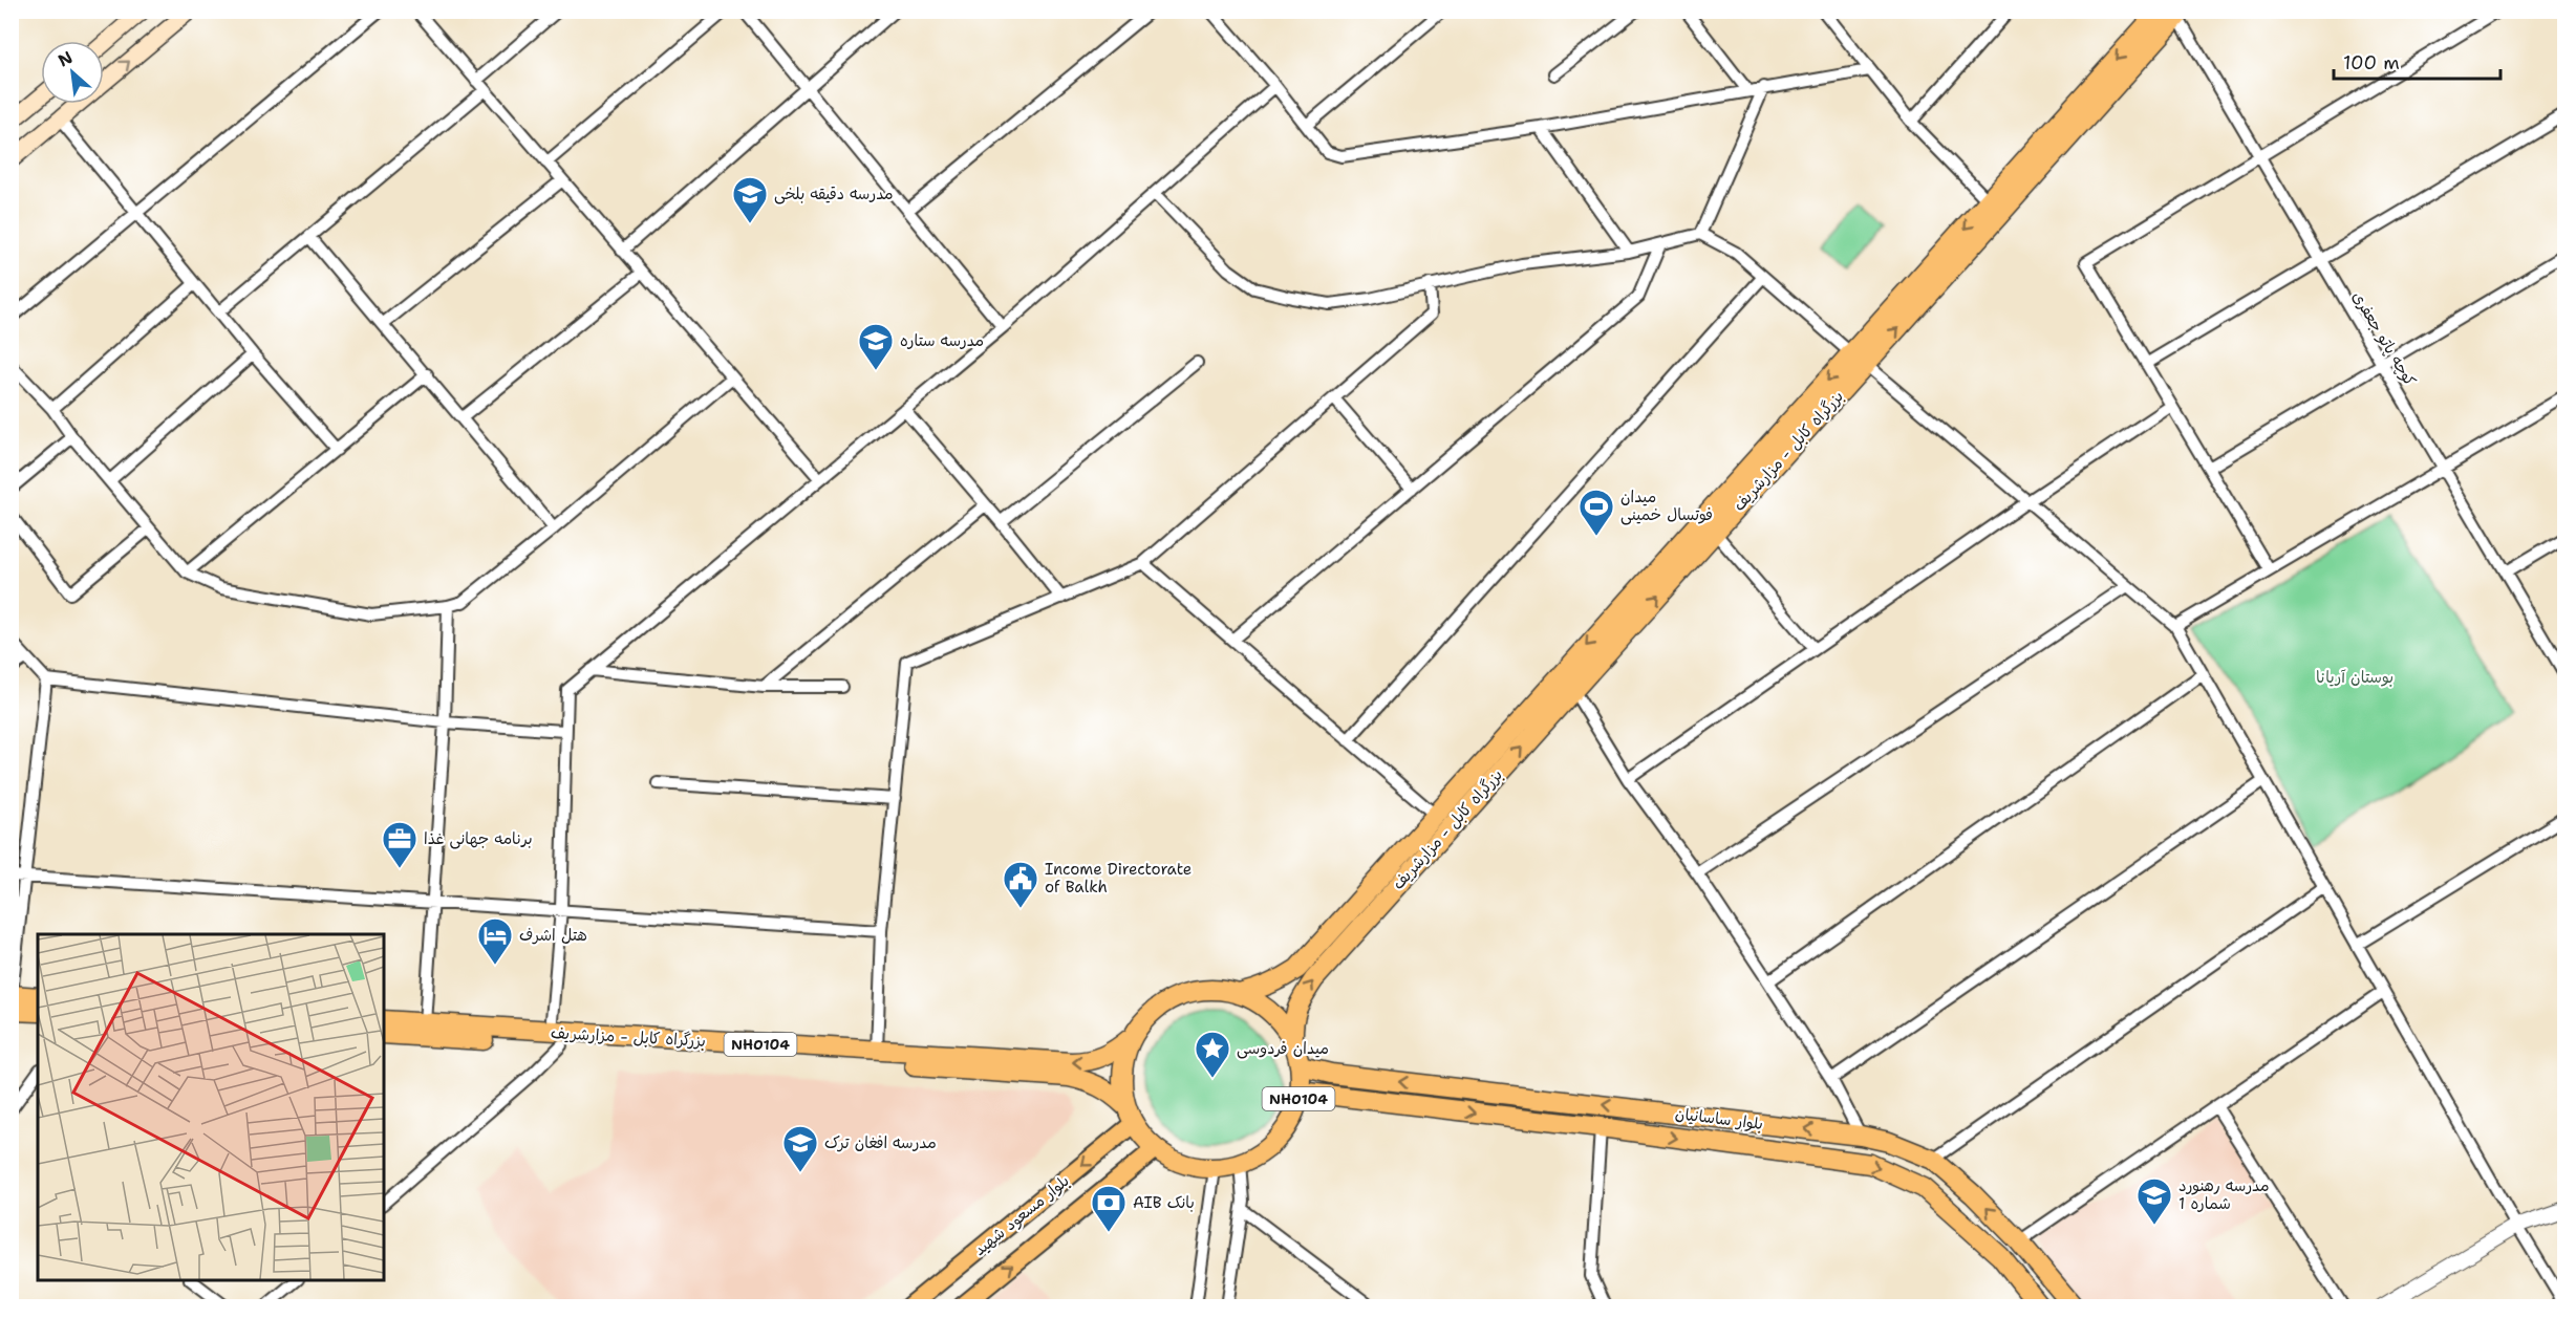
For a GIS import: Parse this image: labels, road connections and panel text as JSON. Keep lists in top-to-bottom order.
{
  "streets": {
    "highway": ["بزرگراه کابل - مزارشریف", "NH0104", "بلوار ساسانیان"],
    "main road": ["بلوار مسعود شهید"],
    "street": ["کوچه پاتو جعفری"]
  },
  "crossings": [
    ["کوچه پاتو جعفری", "بزرگراه کابل - مزارشریف"],
    ["بزرگراه کابل - مزارشریف", "NH0104"],
    ["بزرگراه کابل - مزارشریف", "بلوار ساسانیان"],
    ["بزرگراه کابل - مزارشریف", "بلوار مسعود شهید"],
    ["NH0104", "بلوار ساسانیان"],
    ["NH0104", "بلوار مسعود شهید"],
    ["بلوار ساسانیان", "بلوار مسعود شهید"]
  ],
  "parks": ["بوستان آریانا"],
  "places": {
    "school or university": [
      "مدرسه دقيقه بلخى",
      "مدرسه ستاره",
      "مدرسه افغان ترک",
      "مدرسه رهنورد شماره 1"
    ],
    "sports": ["میدان فوتسال خمینی"],
    "office": ["برنامه جهانی غذا"],
    "public building": ["Income Directorate of Balkh"],
    "hotel": ["هتل اشرف"],
    "place": ["میدان فردوسی"],
    "bank": ["AIB بانک"]
  },
  "scale_bar": "100 m",
  "north": "top left"
}
